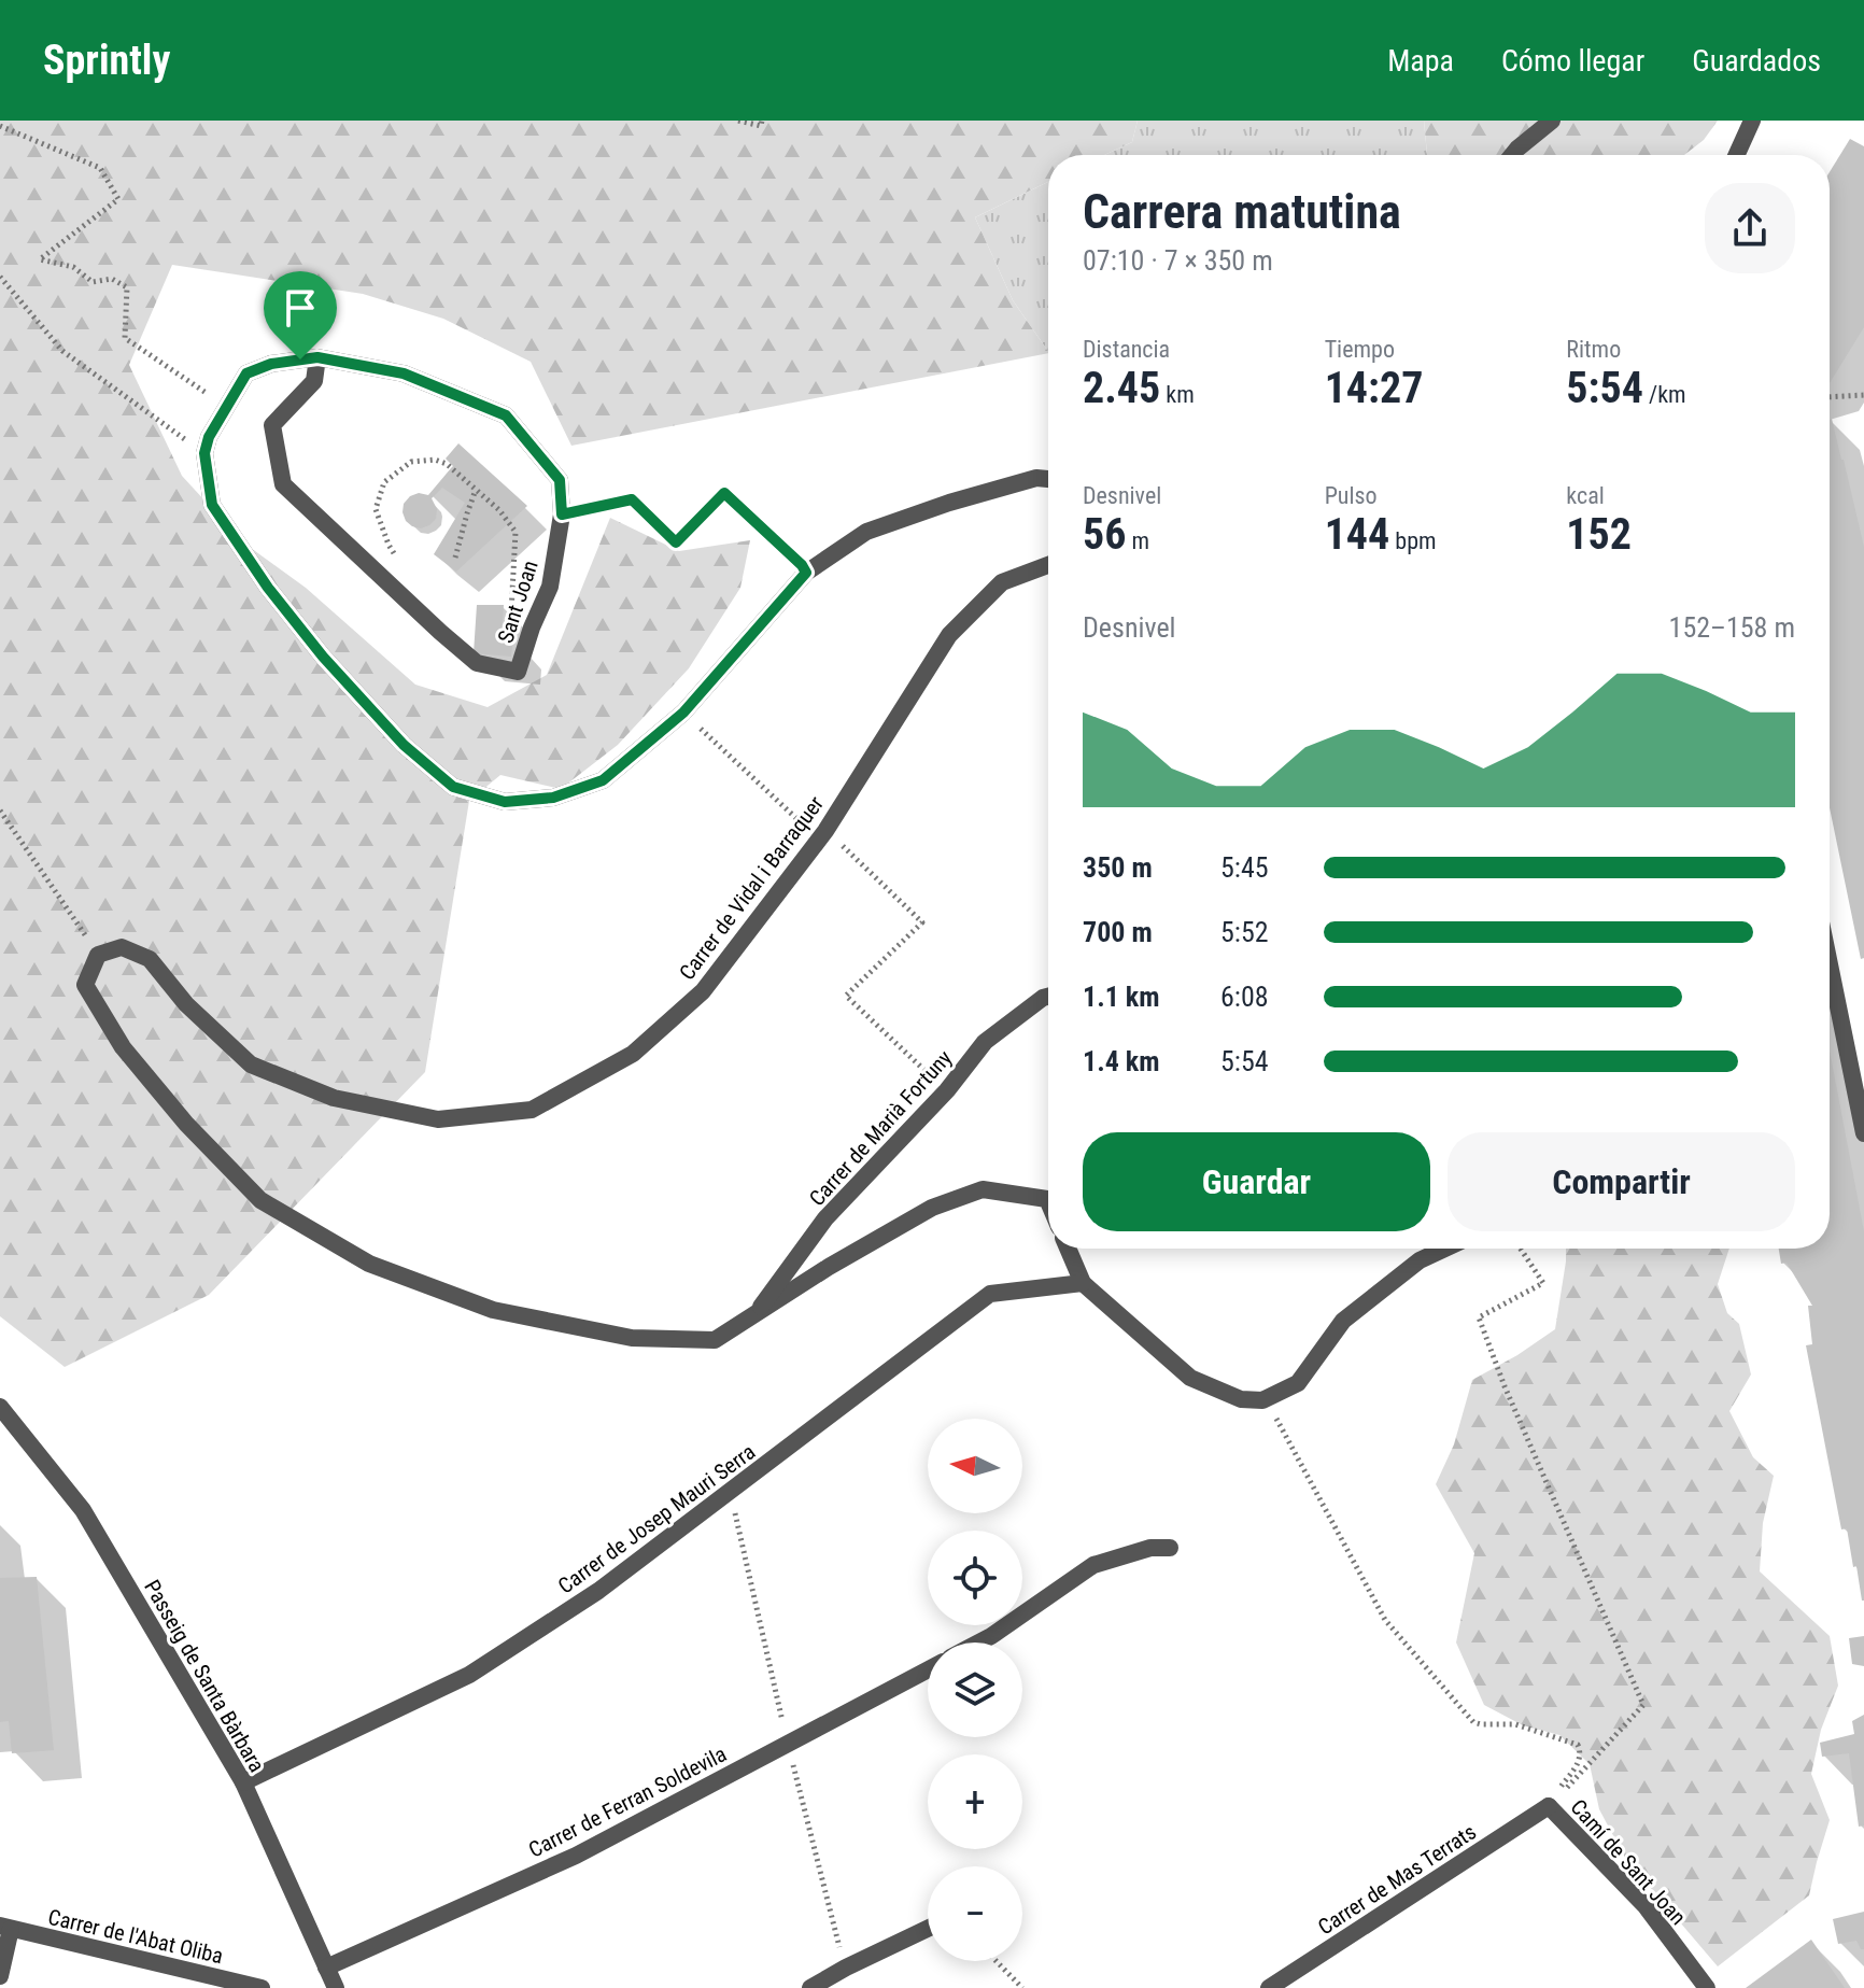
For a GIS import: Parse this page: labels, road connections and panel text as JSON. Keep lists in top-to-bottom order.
{
  "streets": {
    "street": [
      "Sant Joan",
      "Carrer de Vidal i Barraquer",
      "Carrer de Marià Fortuny",
      "Carrer de Josep Mauri Serra",
      "Passeig de Santa Bàrbara",
      "Carrer de Ferran Soldevila",
      "Camí de Sant Joan",
      "Carrer de Mas Terrats",
      "Carrer de l'Abat Oliba"
    ]
  },
  "crossings": [
    ["Carrer de Josep Mauri Serra", "Passeig de Santa Bàrbara"],
    ["Passeig de Santa Bàrbara", "Carrer de Ferran Soldevila"],
    ["Camí de Sant Joan", "Carrer de Mas Terrats"]
  ],
  "north": "left",
  "page": {
    "header": "Sprintly",
    "nav": ["Mapa", "Cómo llegar", "Guardados"],
    "heading": ["Carrera matutina", "07:10 · 7 × 350 m"],
    "stats": [
      ["Distancia", "2.45 km"],
      ["Tiempo", "14:27"],
      ["Ritmo", "5:54 /km"],
      ["Desnivel", "56 m"],
      ["Pulso", "144 bpm"],
      ["kcal", "152"]
    ],
    "chart": ["Desnivel", "152–158 m"],
    "list": [
      {
        "name": "350 m",
        "note": "5:45"
      },
      {
        "name": "700 m",
        "note": "5:52"
      },
      {
        "name": "1.1 km",
        "note": "6:08"
      },
      {
        "name": "1.4 km",
        "note": "5:54"
      }
    ],
    "buttons": ["Guardar", "Compartir"],
    "map_buttons": ["+", "−"]
  }
}
